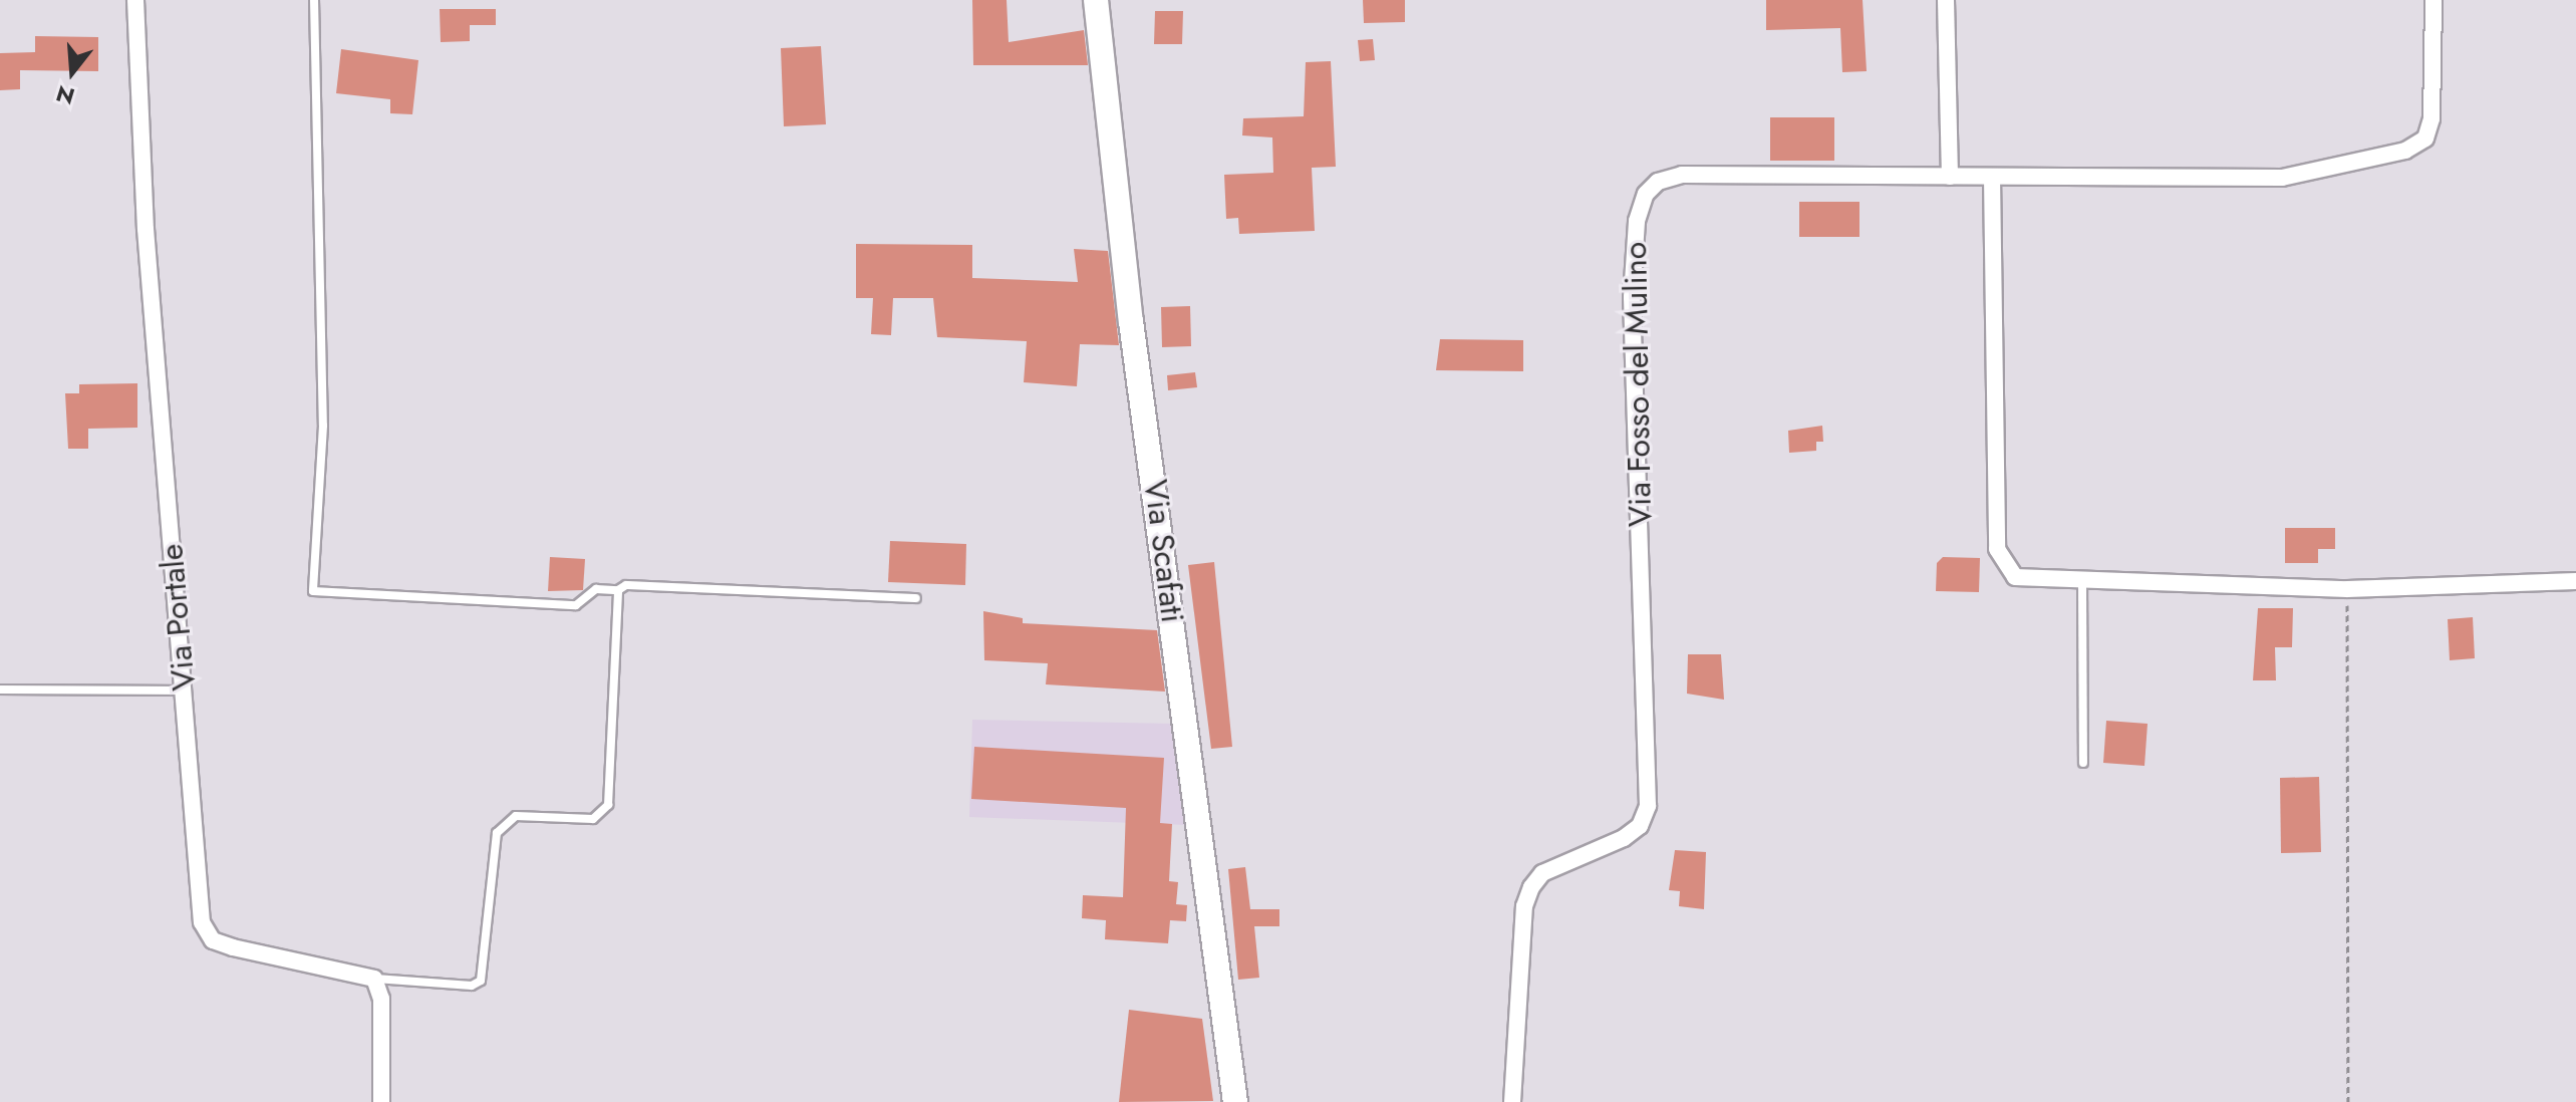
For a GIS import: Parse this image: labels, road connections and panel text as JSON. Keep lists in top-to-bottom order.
{
  "streets": {
    "street": ["Via Fosso del Mulino", "Via Scafati", "Via Portale"]
  },
  "north": "bottom"
}
